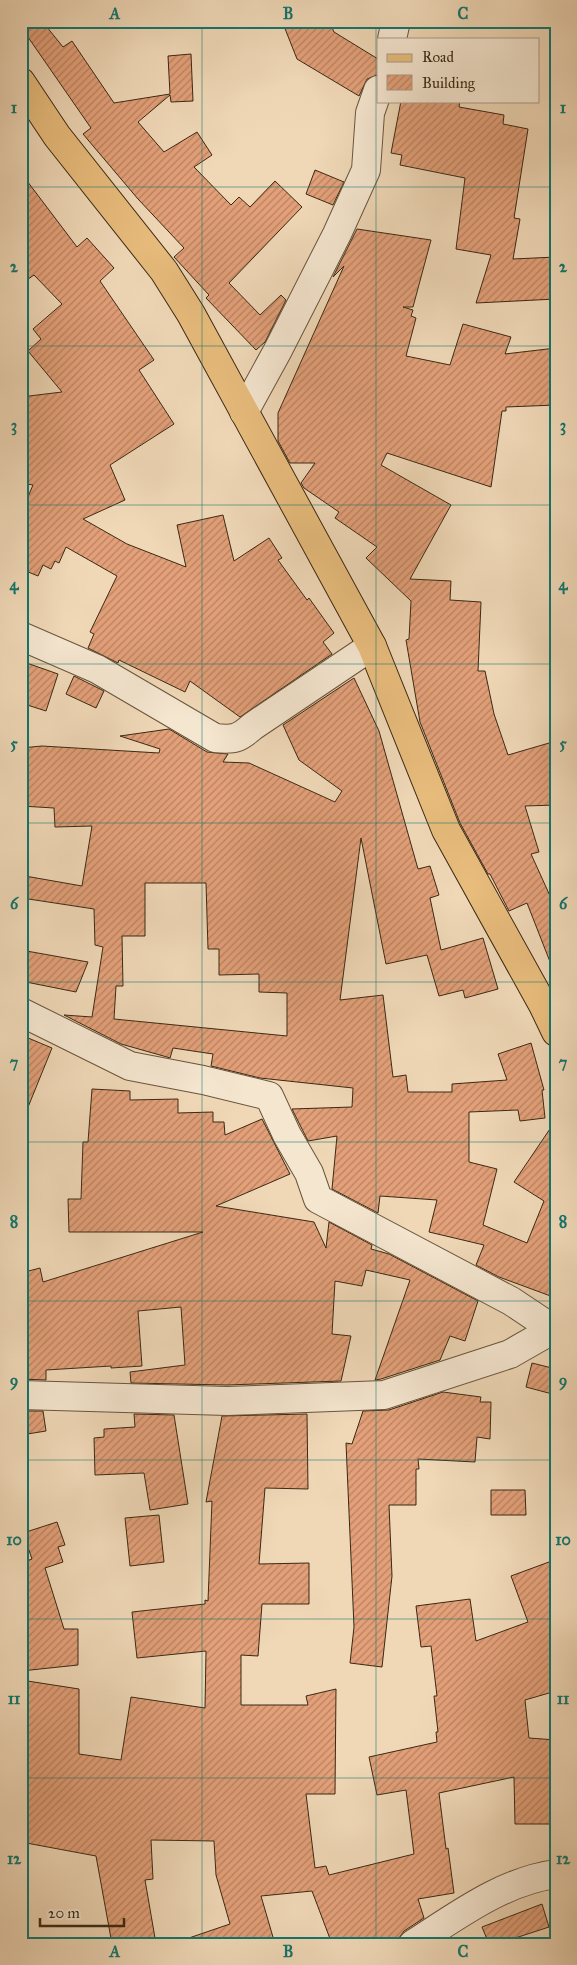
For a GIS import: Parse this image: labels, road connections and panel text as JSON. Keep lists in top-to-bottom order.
{
  "legend": ["Road", "Building"],
  "scale_bar": "20 m",
  "grid": {
    "columns": ["A", "B", "C"],
    "rows": [
      "1",
      "2",
      "3",
      "4",
      "5",
      "6",
      "7",
      "8",
      "9",
      "10",
      "11",
      "12"
    ]
  }
}
